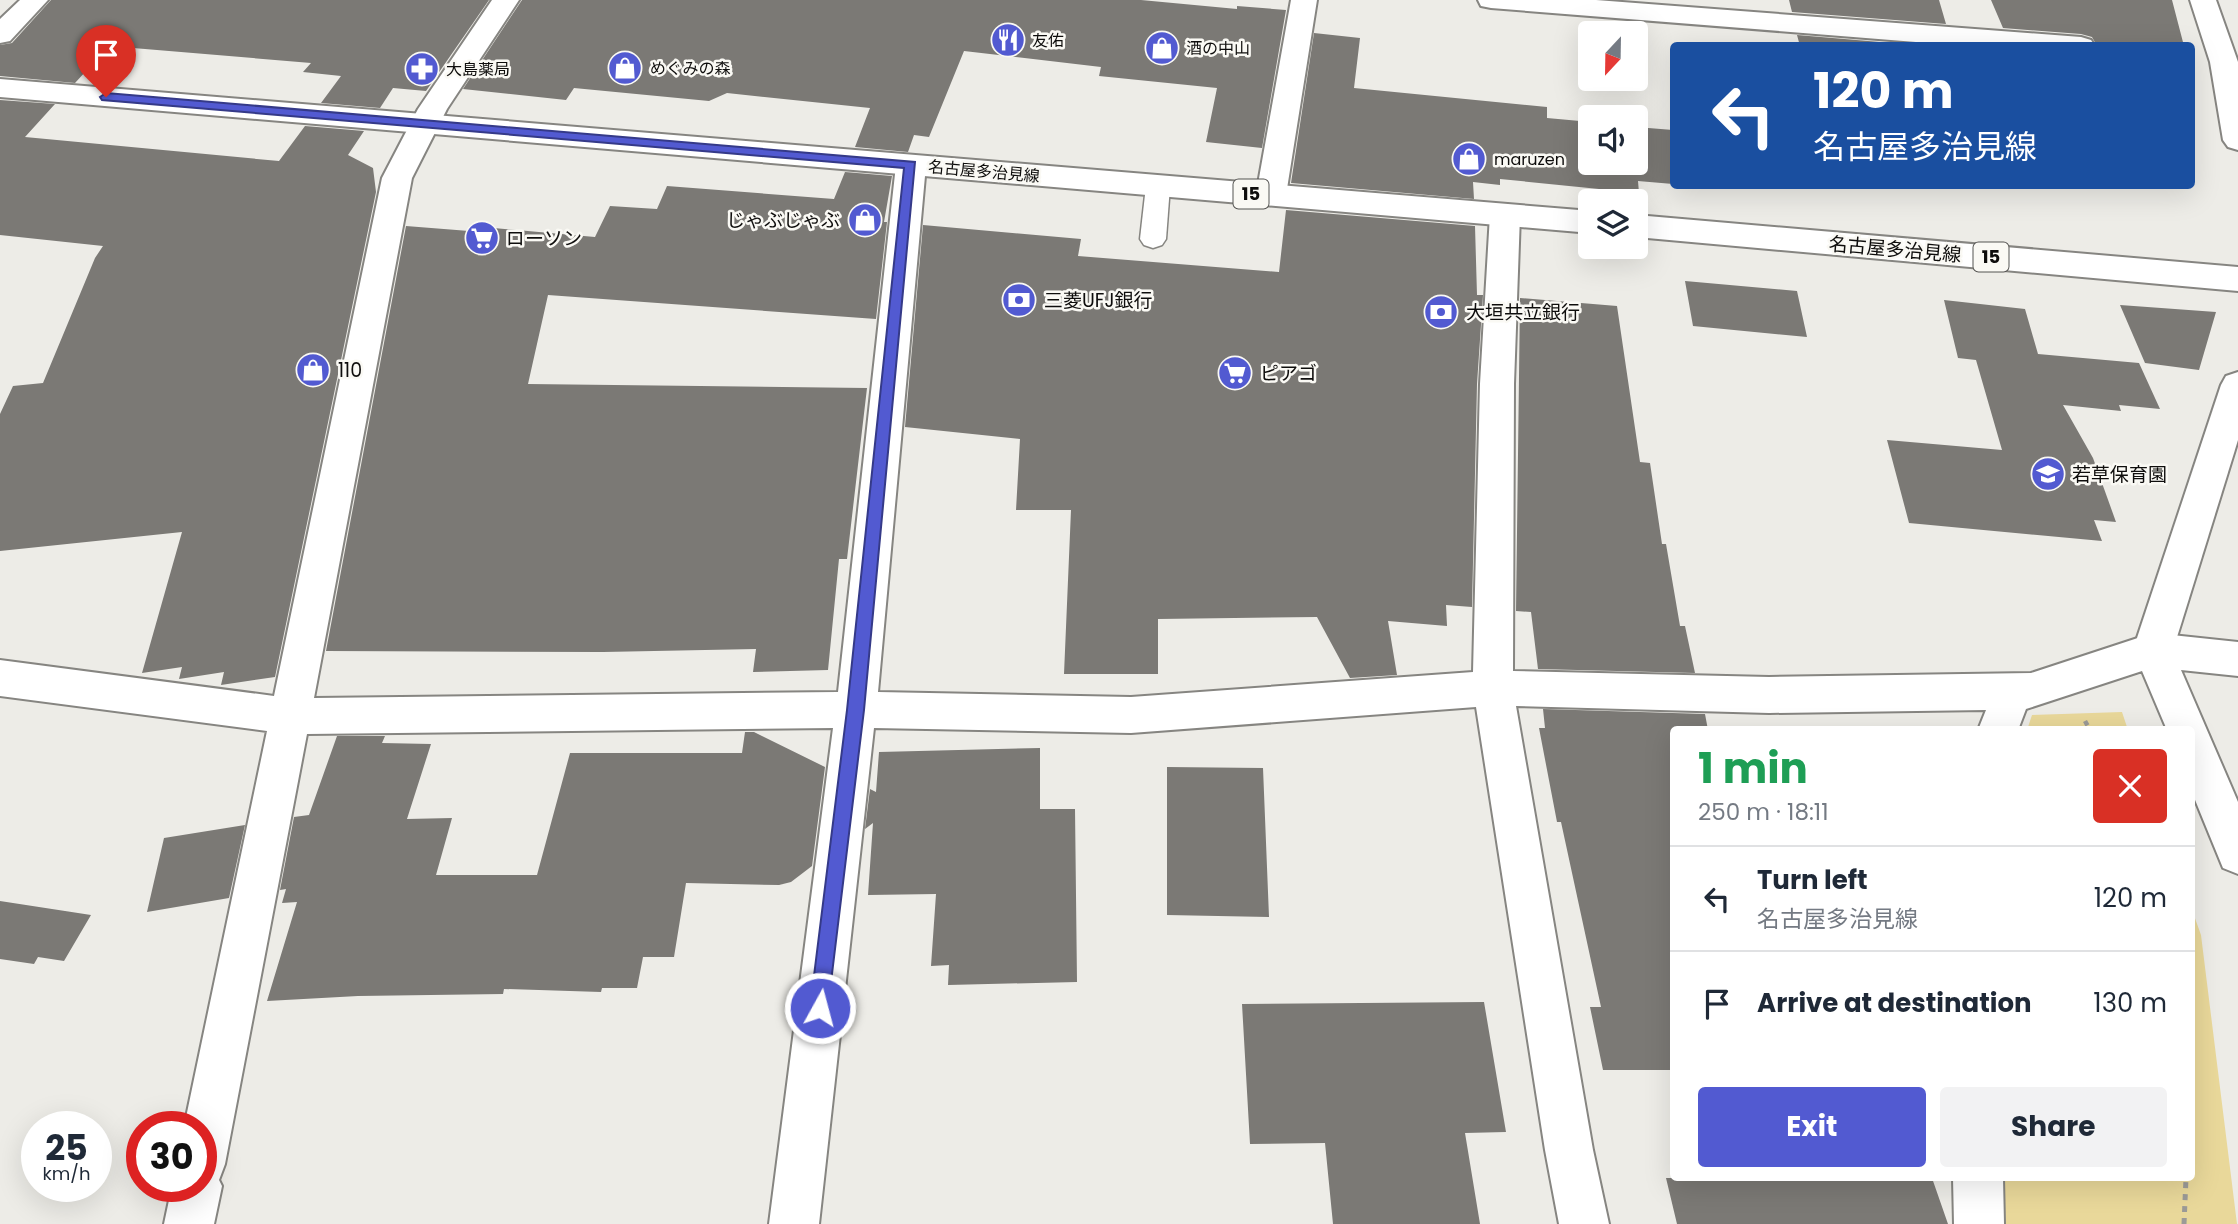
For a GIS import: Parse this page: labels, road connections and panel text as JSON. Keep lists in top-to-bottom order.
{
  "streets": {
    "street": ["名古屋多治見線", "15"]
  },
  "places": {
    "restaurant": ["友佑"],
    "shop": [
      "酒の中山",
      "めぐみの森",
      "maruzen",
      "じゃぶじゃぶ",
      "110"
    ],
    "pharmacy": ["大島薬局"],
    "supermarket": ["ローソン", "ピアゴ"],
    "bank": ["三菱UFJ銀行", "大垣共立銀行"],
    "school or university": ["若草保育園"]
  },
  "north": "bottom",
  "page": {
    "turn": ["120 m", "名古屋多治見線"],
    "heading": ["1 min", "250 m · 18:11"],
    "list": [
      {
        "name": "Turn left",
        "note": "名古屋多治見線",
        "value": "120 m"
      },
      {
        "name": "Arrive at destination",
        "value": "130 m"
      }
    ],
    "buttons": ["Exit", "Share"],
    "speed": "25 km/h",
    "limit": "30"
  }
}
